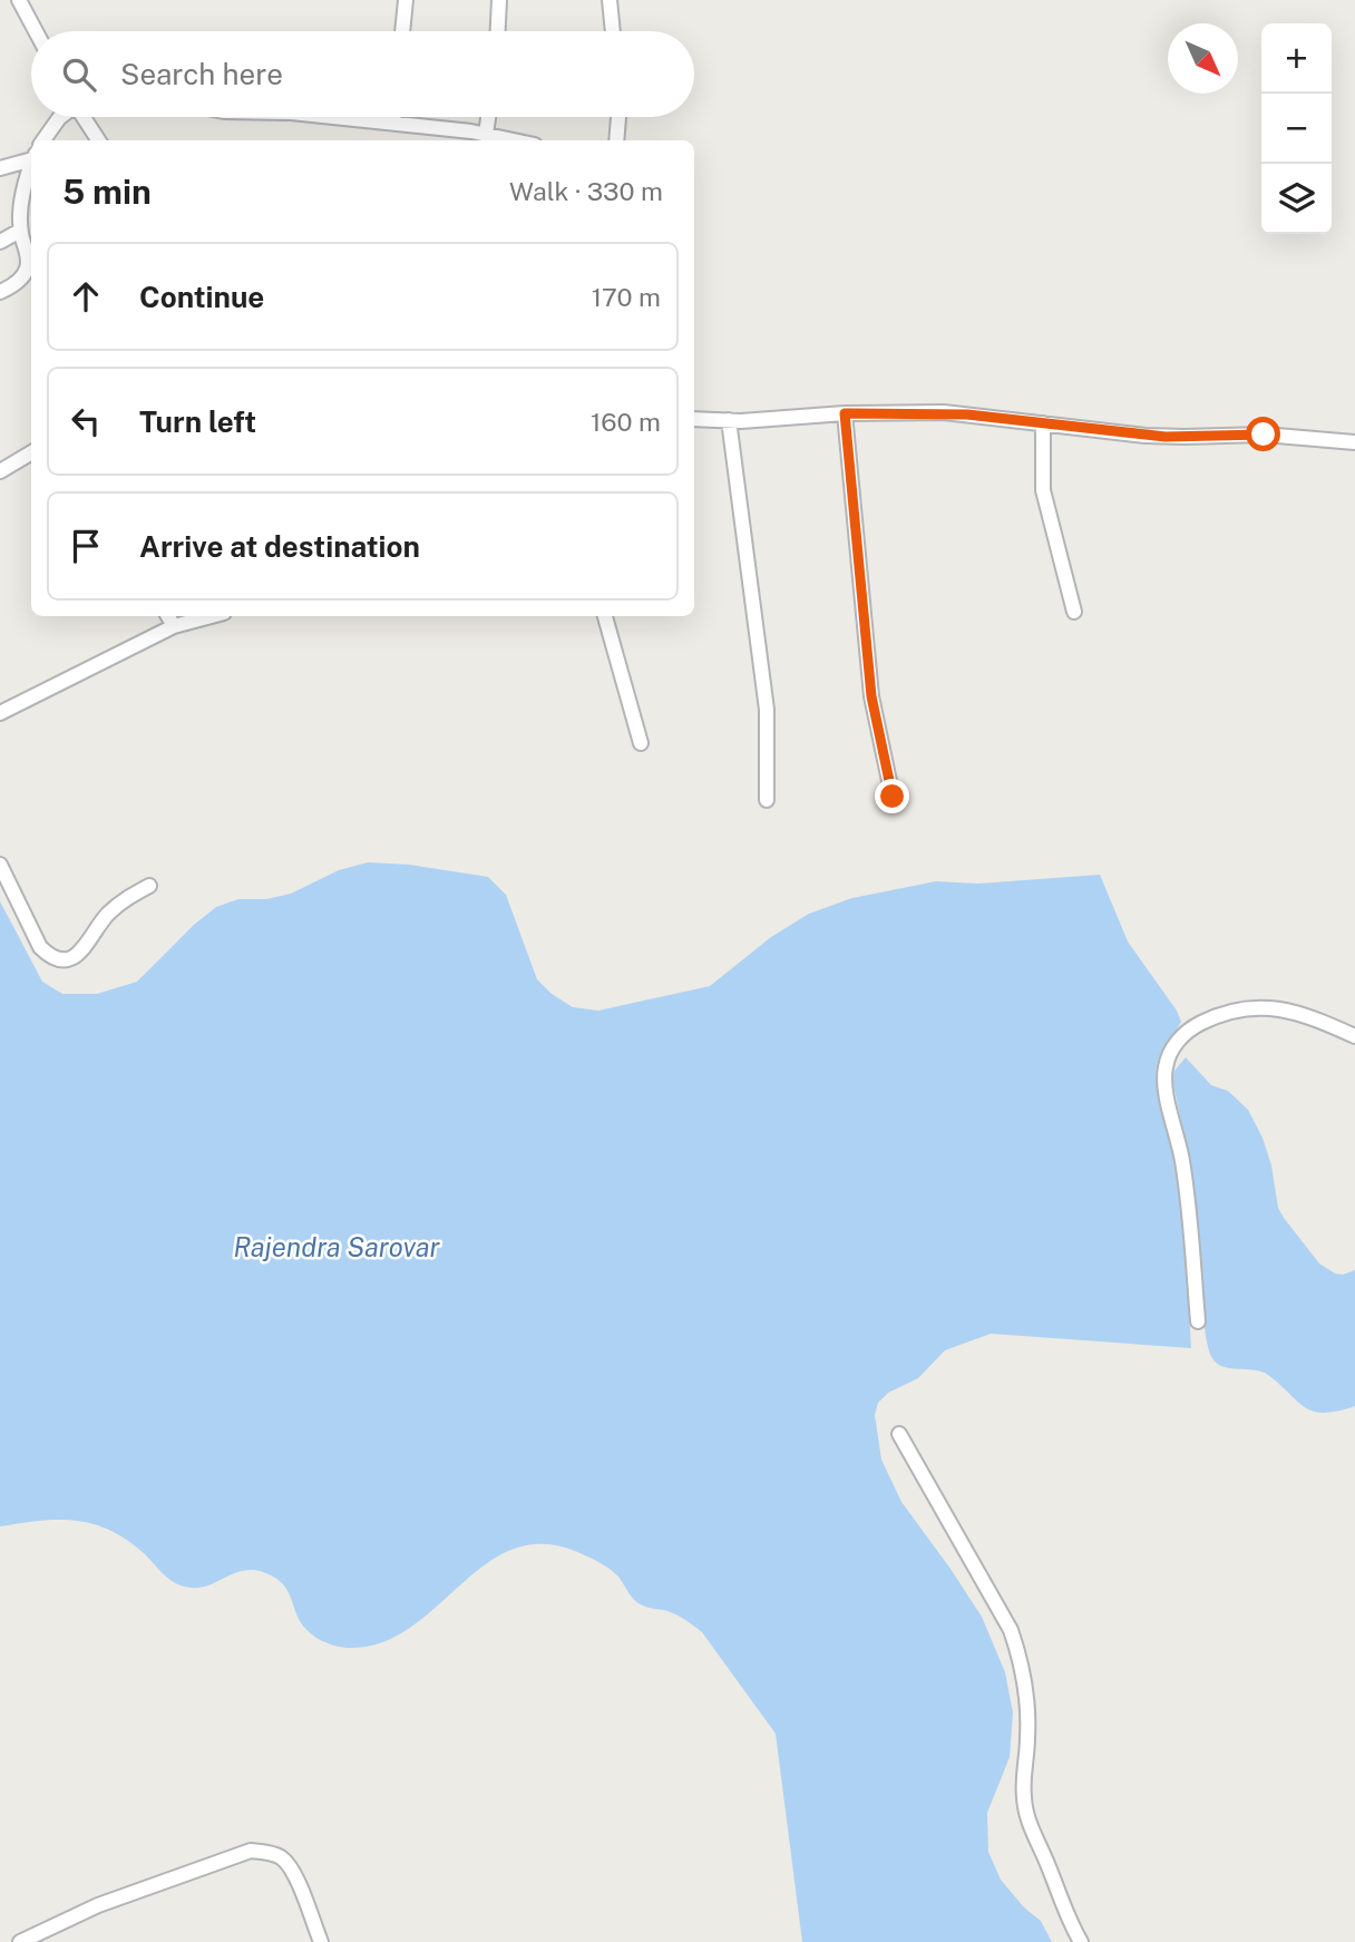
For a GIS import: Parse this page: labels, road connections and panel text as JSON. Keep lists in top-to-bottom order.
{
  "water": ["Rajendra Sarovar"],
  "north": "bottom right",
  "page": {
    "map_buttons": ["+", "−"],
    "search": "Search here",
    "heading": ["5 min", "Walk · 330 m"],
    "list": [
      ["Continue", "170 m"],
      ["Turn left", "160 m"],
      "Arrive at destination"
    ]
  }
}
